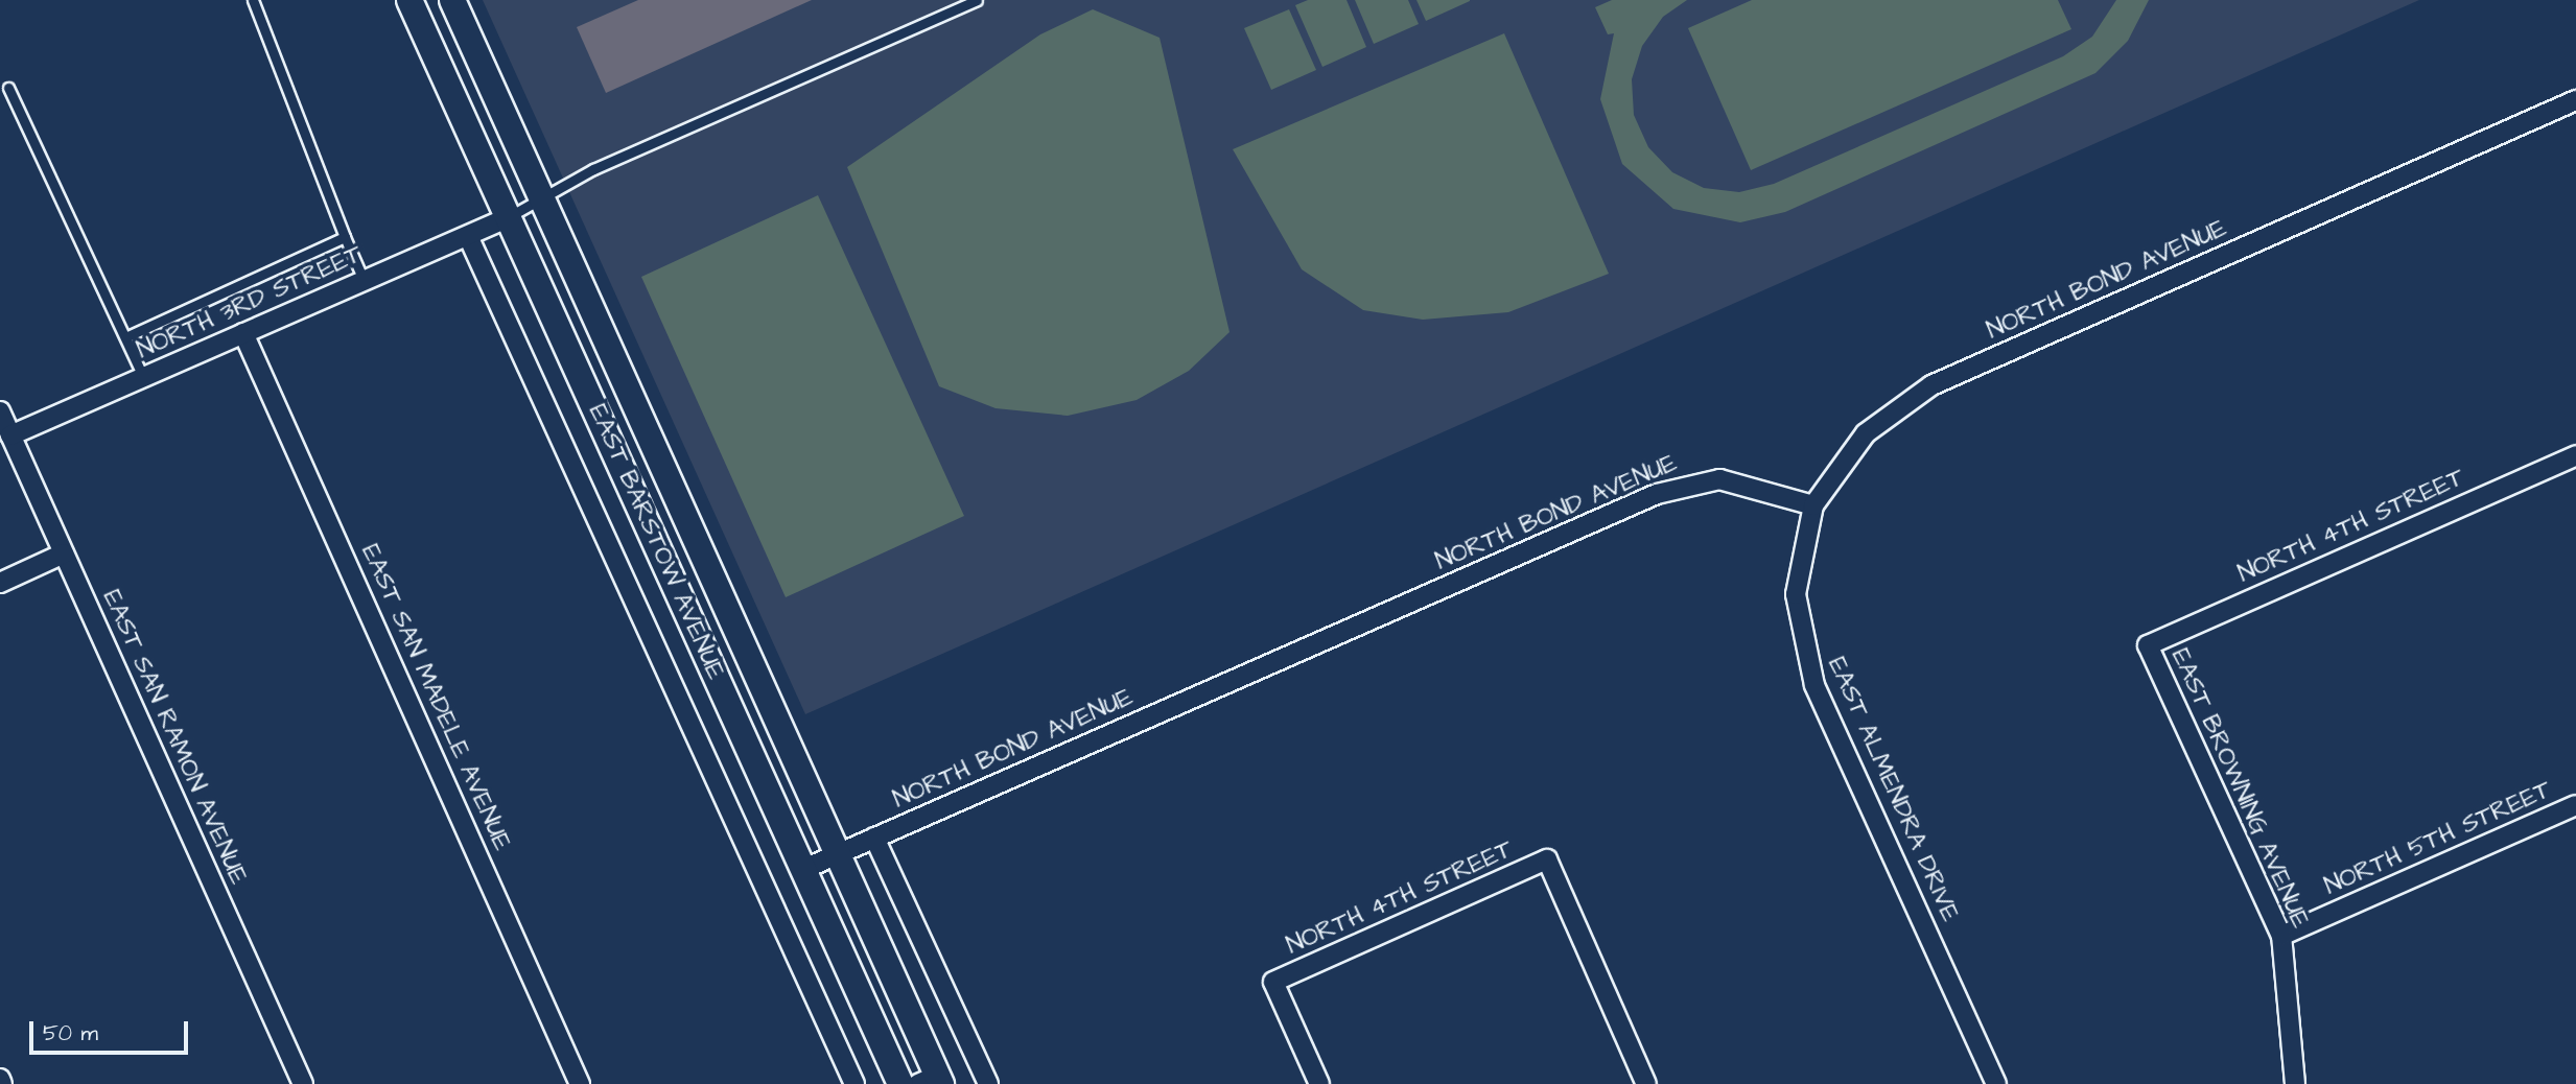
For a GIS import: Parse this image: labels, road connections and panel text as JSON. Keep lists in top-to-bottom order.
{
  "streets": {
    "main road": ["EAST BARSTOW AVENUE"],
    "street": [
      "NORTH BOND AVENUE",
      "NORTH 3RD STREET",
      "NORTH 4TH STREET",
      "EAST SAN MADELE AVENUE",
      "EAST SAN RAMON AVENUE",
      "EAST BROWNING AVENUE",
      "EAST ALMENDRA DRIVE",
      "NORTH 5TH STREET"
    ]
  },
  "crossings": [
    ["NORTH BOND AVENUE", "EAST BARSTOW AVENUE"],
    ["NORTH BOND AVENUE", "EAST ALMENDRA DRIVE"],
    ["NORTH 3RD STREET", "EAST BARSTOW AVENUE"],
    ["NORTH 3RD STREET", "EAST SAN MADELE AVENUE"],
    ["NORTH 3RD STREET", "EAST SAN RAMON AVENUE"],
    ["NORTH 4TH STREET", "EAST BROWNING AVENUE"],
    ["EAST BROWNING AVENUE", "NORTH 5TH STREET"]
  ],
  "scale_bar": "50 m"
}
